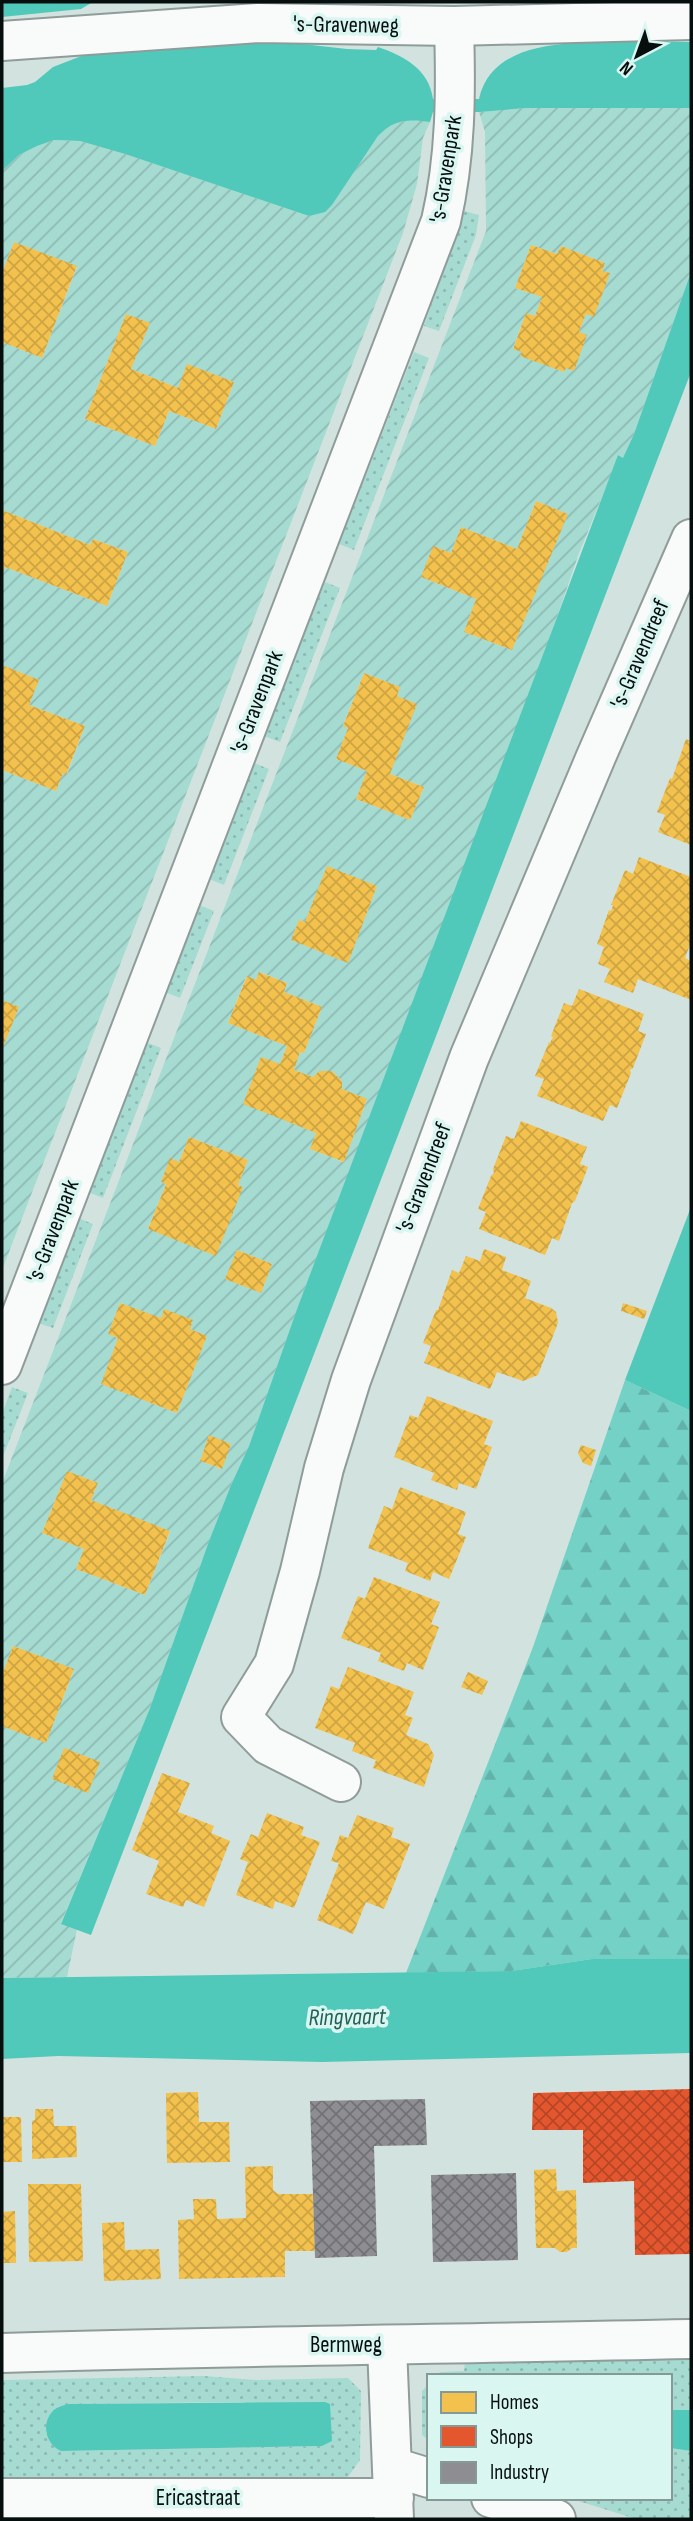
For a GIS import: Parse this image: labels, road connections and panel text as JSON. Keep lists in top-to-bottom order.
{
  "streets": {
    "street": [
      "'s-Gravenweg",
      "'s-Gravenpark",
      "'s-Gravendreef",
      "Bermweg",
      "Ericastraat"
    ]
  },
  "crossings": [
    ["'s-Gravenweg", "'s-Gravenpark"],
    ["Bermweg", "Ericastraat"]
  ],
  "water": ["Ringvaart"],
  "legend": ["Homes", "Shops", "Industry"],
  "north": "bottom left"
}
